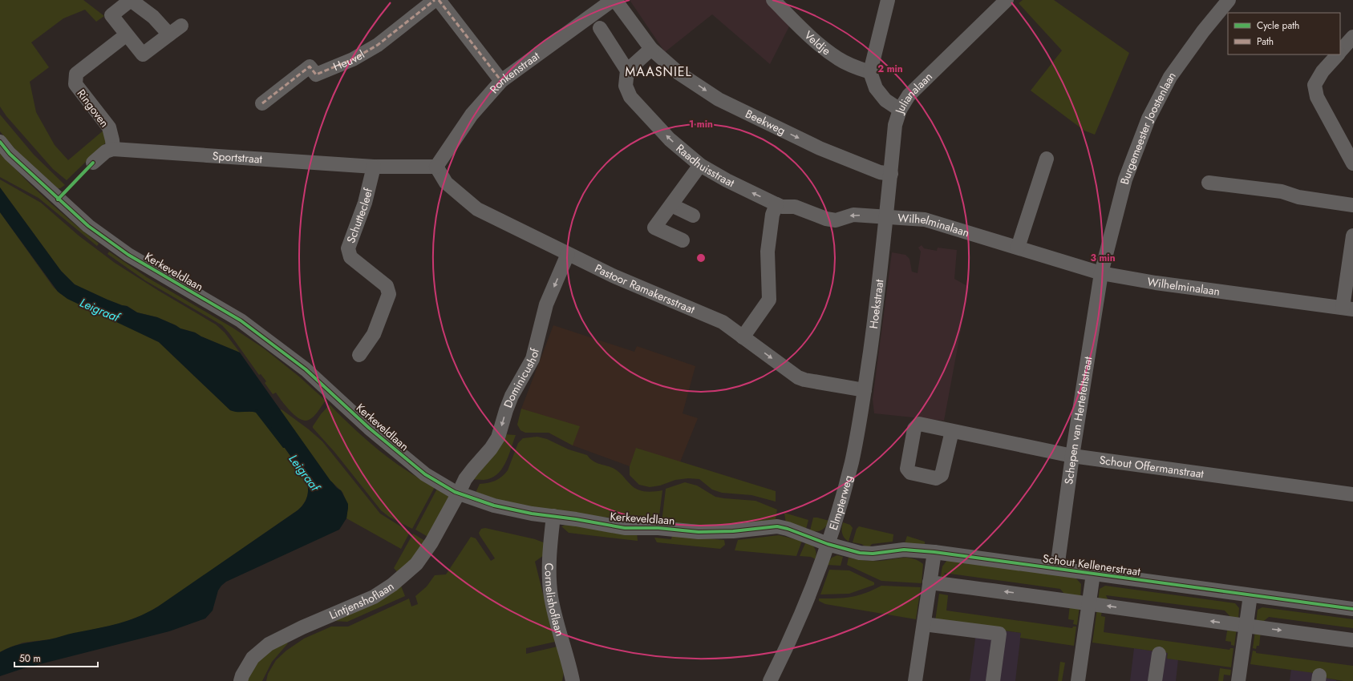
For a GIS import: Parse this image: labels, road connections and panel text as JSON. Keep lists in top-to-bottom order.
{
  "streets": {
    "street": [
      "Veldje",
      "Heuvel",
      "Ronkenstraat",
      "Julianalaan",
      "Ringoven",
      "Beekweg",
      "Burgemeester Joostenlaan",
      "Sportstraat",
      "Raadhuisstraat",
      "Schuttecleef",
      "Wilhelminalaan",
      "Kerkeveldlaan",
      "Pastoor Ramakersstraat",
      "Hoekstraat",
      "Dominicushof",
      "Schepen van Hertefeltstraat",
      "Schout Offermanstraat",
      "Elmpterweg",
      "Schout Kellenerstraat",
      "Cornelishoflaan",
      "Lintjenshoflaan"
    ]
  },
  "crossings": [
    ["Ronkenstraat", "Beekweg"],
    ["Ronkenstraat", "Sportstraat"],
    ["Ronkenstraat", "Pastoor Ramakersstraat"],
    ["Julianalaan", "Beekweg"],
    ["Julianalaan", "Raadhuisstraat"],
    ["Julianalaan", "Wilhelminalaan"],
    ["Julianalaan", "Hoekstraat"],
    ["Ringoven", "Sportstraat"],
    ["Burgemeester Joostenlaan", "Wilhelminalaan"],
    ["Burgemeester Joostenlaan", "Schepen van Hertefeltstraat"],
    ["Sportstraat", "Schuttecleef"],
    ["Sportstraat", "Pastoor Ramakersstraat"],
    ["Raadhuisstraat", "Wilhelminalaan"],
    ["Raadhuisstraat", "Hoekstraat"],
    ["Wilhelminalaan", "Hoekstraat"],
    ["Wilhelminalaan", "Schepen van Hertefeltstraat"],
    ["Kerkeveldlaan", "Dominicushof"],
    ["Kerkeveldlaan", "Elmpterweg"],
    ["Kerkeveldlaan", "Schout Kellenerstraat"],
    ["Kerkeveldlaan", "Cornelishoflaan"],
    ["Kerkeveldlaan", "Lintjenshoflaan"],
    ["Pastoor Ramakersstraat", "Hoekstraat"],
    ["Pastoor Ramakersstraat", "Dominicushof"],
    ["Pastoor Ramakersstraat", "Elmpterweg"],
    ["Hoekstraat", "Elmpterweg"],
    ["Dominicushof", "Lintjenshoflaan"],
    ["Schepen van Hertefeltstraat", "Schout Offermanstraat"],
    ["Schepen van Hertefeltstraat", "Schout Kellenerstraat"],
    ["Elmpterweg", "Schout Kellenerstraat"]
  ],
  "one_way": ["Beekweg", "Raadhuisstraat", "Dominicushof"],
  "districts": ["MAASNIEL"],
  "water": ["Leigraaf"],
  "legend": ["Cycle path", "Path"],
  "scale_bar": "50 m",
  "rings": ["2 min", "1 min", "3 min"]
}
